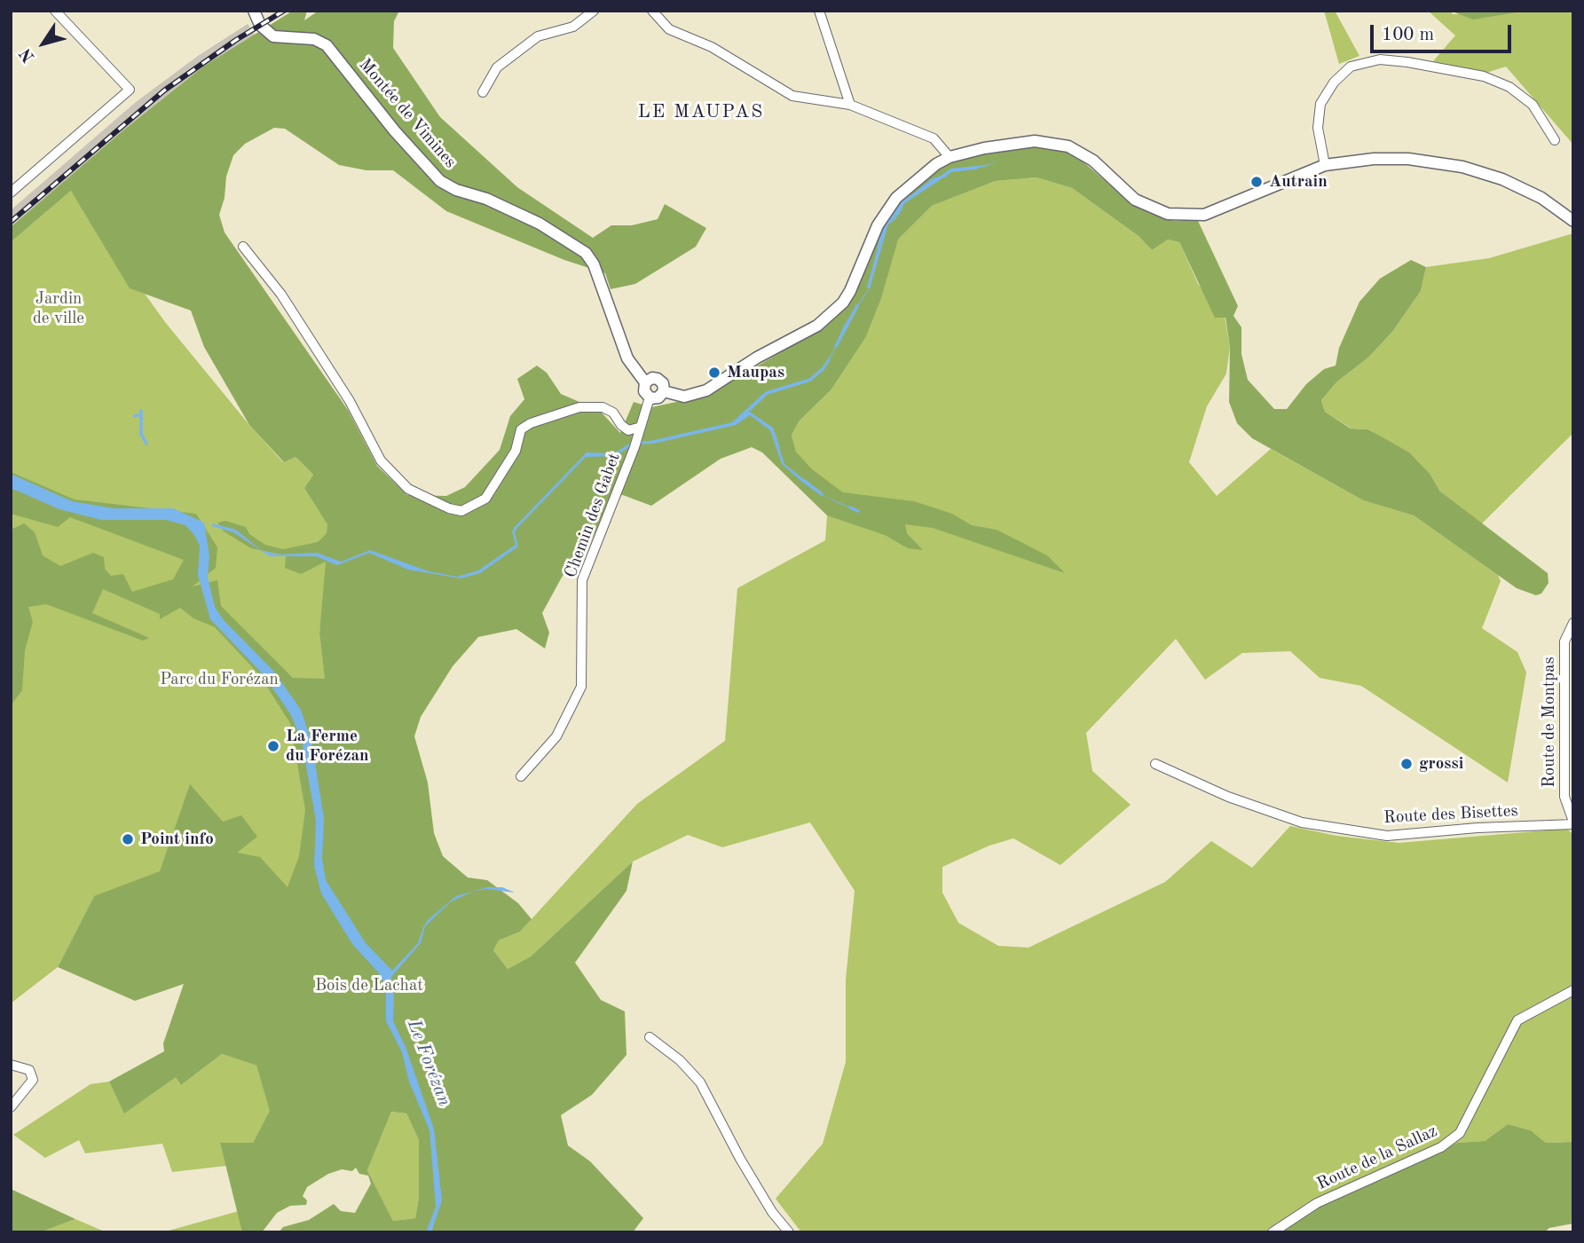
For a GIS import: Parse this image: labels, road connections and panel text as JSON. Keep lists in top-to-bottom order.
{
  "streets": {
    "street": [
      "Montée de Vimines",
      "Chemin des Gabet",
      "Route de Montpas",
      "Route des Bisettes",
      "Route de la Sallaz"
    ]
  },
  "crossings": [
    ["Montée de Vimines", "Chemin des Gabet"],
    ["Route de Montpas", "Route des Bisettes"]
  ],
  "districts": ["LE MAUPAS"],
  "water": ["Le Forézan"],
  "parks": ["Jardin de ville", "Parc du Forézan", "Bois de Lachat"],
  "places": [
    "Autrain",
    "Maupas",
    "La Ferme du Forézan",
    "grossi",
    "Point info"
  ],
  "scale_bar": "100 m",
  "north": "bottom left"
}
